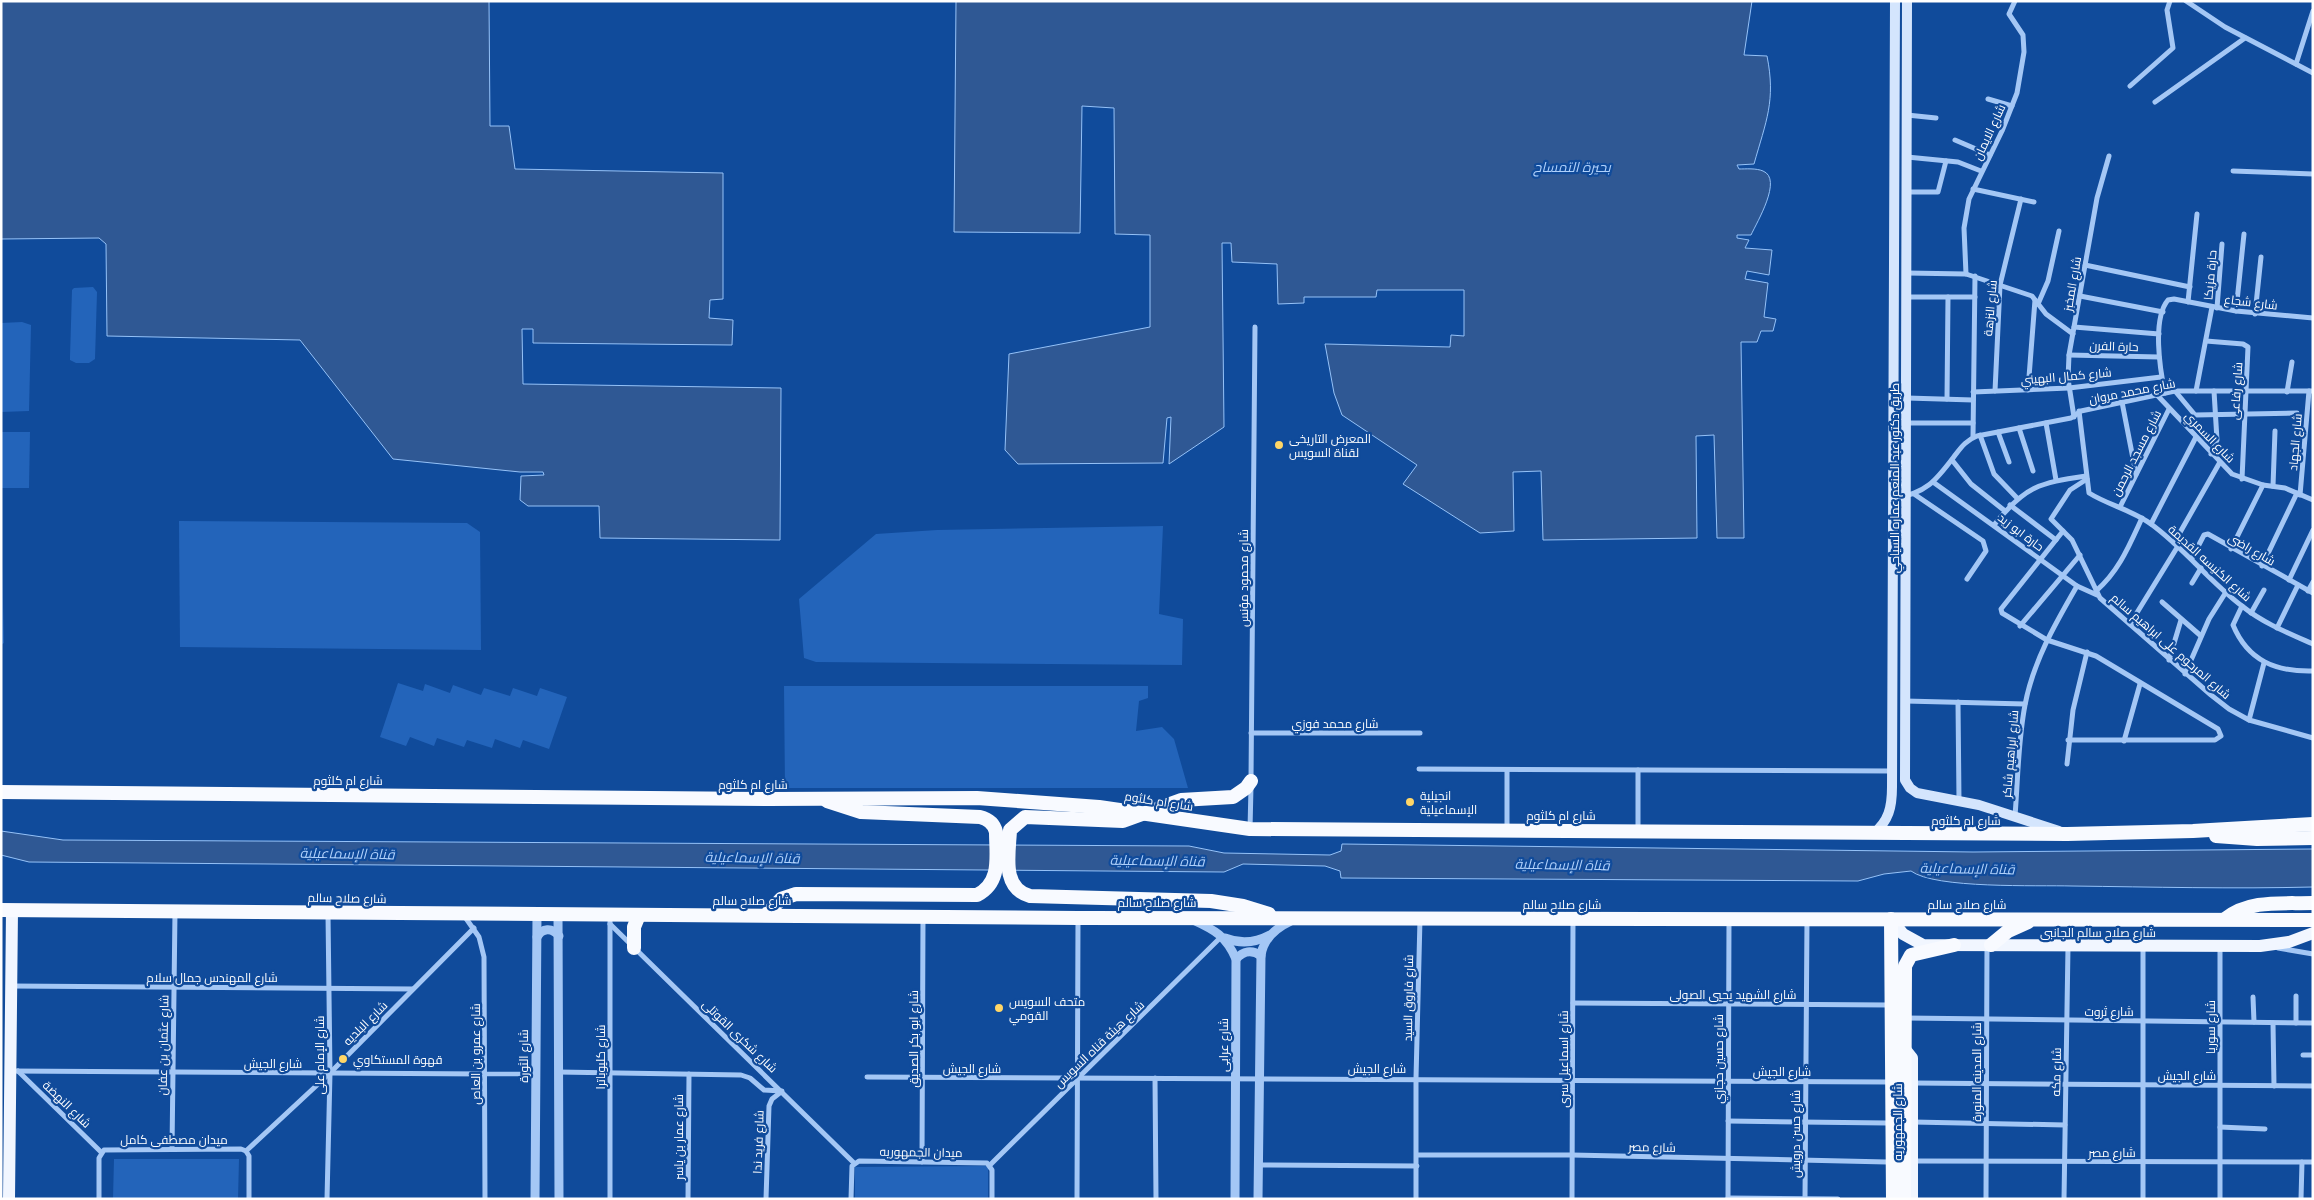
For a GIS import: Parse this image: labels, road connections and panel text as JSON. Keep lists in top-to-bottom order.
{
  "streets": {
    "highway": ["شارع ام كلثوم", "شارع صلاح سالم", "شارع الجمهوريه"],
    "main road": ["طريق دكتور عبد المنعم عماره السياحي", "شارع صلاح سالم الجانبى"],
    "street": [
      "شارع الايمان",
      "حارة مزيكا",
      "شارع المخبز",
      "شارع شجاع",
      "شارع النزهة",
      "حارة الفرن",
      "شارع كمال البهيني",
      "شارع محمد مروان",
      "شارع رفاعى",
      "شارع السمري",
      "شارع الجهاد",
      "شارع مسجد الرحمن",
      "حارة ابو زيد",
      "شارع راضى",
      "شارع الكنيسه القديمة",
      "شارع محمود مؤنس",
      "شارع المرحوم على ابراهيم سالم",
      "شارع محمد فوزي",
      "شارع ابراهيم شاكر",
      "شارع المهندس جمال سلام",
      "شارع الشهيد يحيي الصولى",
      "شارع فاروق السيد",
      "شارع ثروت",
      "شارع البلديه",
      "شارع سوريا",
      "شارع شكرى القوتلى",
      "شارع ابو بكر الصديق",
      "شارع هيئة قناه السويس",
      "شارع عثمان بن عفان",
      "شارع عرابى",
      "شارع عمرو بن العاص",
      "شارع الإمام على",
      "شارع الثورة",
      "شارع كليوباترا",
      "شارع اسماعيل سرى",
      "شارع حسين حجازي",
      "شارع الجيش",
      "شارع المدينه المنورة",
      "شارع مكه",
      "شارع النهضة",
      "شارع حسن درويش",
      "شارع عمار بن ياسر",
      "ميدان مصطفى كامل",
      "شارع فريد ندا",
      "شارع مصر",
      "ميدان الجمهوريه"
    ]
  },
  "crossings": [
    ["حارة مزيكا", "شارع شجاع"],
    ["حارة مزيكا", "شارع محمد مروان"],
    ["حارة مزيكا", "شارع رفاعى"],
    ["شارع المخبز", "حارة الفرن"],
    ["شارع المخبز", "شارع كمال البهيني"],
    ["شارع المخبز", "شارع محمد مروان"],
    ["شارع النزهة", "شارع كمال البهيني"],
    ["شارع محمد مروان", "شارع رفاعى"],
    ["شارع محمد مروان", "شارع السمري"],
    ["شارع محمد مروان", "شارع الجهاد"],
    ["شارع محمد مروان", "شارع الكنيسه القديمة"],
    ["شارع رفاعى", "شارع السمري"],
    ["شارع السمري", "شارع الجهاد"],
    ["شارع السمري", "شارع مسجد الرحمن"],
    ["شارع مسجد الرحمن", "شارع الكنيسه القديمة"],
    ["طريق دكتور عبد المنعم عماره السياحي", "شارع ابراهيم شاكر"],
    ["طريق دكتور عبد المنعم عماره السياحي", "شارع ام كلثوم"],
    ["حارة ابو زيد", "شارع المرحوم على ابراهيم سالم"],
    ["حارة ابو زيد", "شارع ابراهيم شاكر"],
    ["شارع راضى", "شارع الكنيسه القديمة"],
    ["شارع الكنيسه القديمة", "شارع المرحوم على ابراهيم سالم"],
    ["شارع محمود مؤنس", "شارع محمد فوزي"],
    ["شارع محمود مؤنس", "شارع ام كلثوم"],
    ["شارع صلاح سالم", "شارع صلاح سالم الجانبى"],
    ["شارع صلاح سالم", "شارع فاروق السيد"],
    ["شارع صلاح سالم", "شارع شكرى القوتلى"],
    ["شارع صلاح سالم", "شارع ابو بكر الصديق"],
    ["شارع صلاح سالم", "شارع عثمان بن عفان"],
    ["شارع صلاح سالم", "شارع عمرو بن العاص"],
    ["شارع صلاح سالم", "شارع الإمام على"],
    ["شارع صلاح سالم", "شارع الثورة"],
    ["شارع صلاح سالم", "شارع كليوباترا"],
    ["شارع صلاح سالم", "شارع اسماعيل سرى"],
    ["شارع صلاح سالم", "شارع حسين حجازي"],
    ["شارع صلاح سالم", "شارع الجمهوريه"],
    ["شارع صلاح سالم", "شارع حسن درويش"],
    ["شارع صلاح سالم الجانبى", "شارع سوريا"],
    ["شارع صلاح سالم الجانبى", "شارع المدينه المنورة"],
    ["شارع صلاح سالم الجانبى", "شارع مكه"],
    ["شارع صلاح سالم الجانبى", "شارع الجمهوريه"],
    ["شارع المهندس جمال سلام", "شارع البلديه"],
    ["شارع المهندس جمال سلام", "شارع عثمان بن عفان"],
    ["شارع المهندس جمال سلام", "شارع الإمام على"],
    ["شارع الشهيد يحيي الصولى", "شارع اسماعيل سرى"],
    ["شارع الشهيد يحيي الصولى", "شارع حسين حجازي"],
    ["شارع الشهيد يحيي الصولى", "شارع الجمهوريه"],
    ["شارع الشهيد يحيي الصولى", "شارع حسن درويش"],
    ["شارع فاروق السيد", "شارع الجيش"],
    ["شارع فاروق السيد", "شارع مصر"],
    ["شارع ثروت", "شارع سوريا"],
    ["شارع ثروت", "شارع المدينه المنورة"],
    ["شارع ثروت", "شارع مكه"],
    ["شارع ثروت", "شارع الجمهوريه"],
    ["شارع البلديه", "شارع عمرو بن العاص"],
    ["شارع البلديه", "شارع الإمام على"],
    ["شارع البلديه", "شارع الجيش"],
    ["شارع البلديه", "ميدان مصطفى كامل"],
    ["شارع سوريا", "شارع الجيش"],
    ["شارع سوريا", "شارع مصر"],
    ["شارع شكرى القوتلى", "شارع كليوباترا"],
    ["شارع شكرى القوتلى", "شارع فريد ندا"],
    ["شارع شكرى القوتلى", "ميدان الجمهوريه"],
    ["شارع ابو بكر الصديق", "شارع الجيش"],
    ["شارع ابو بكر الصديق", "ميدان الجمهوريه"],
    ["شارع هيئة قناه السويس", "شارع عرابى"],
    ["شارع هيئة قناه السويس", "شارع الجيش"],
    ["شارع هيئة قناه السويس", "ميدان الجمهوريه"],
    ["شارع عثمان بن عفان", "شارع الجيش"],
    ["شارع عثمان بن عفان", "ميدان مصطفى كامل"],
    ["شارع عرابى", "شارع الجيش"],
    ["شارع عمرو بن العاص", "شارع الجيش"],
    ["شارع الإمام على", "شارع الجيش"],
    ["شارع الثورة", "شارع الجيش"],
    ["شارع اسماعيل سرى", "شارع الجيش"],
    ["شارع اسماعيل سرى", "شارع مصر"],
    ["شارع حسين حجازي", "شارع الجيش"],
    ["شارع حسين حجازي", "شارع مصر"],
    ["شارع الجيش", "شارع المدينه المنورة"],
    ["شارع الجيش", "شارع مكه"],
    ["شارع الجيش", "شارع النهضة"],
    ["شارع الجيش", "شارع الجمهوريه"],
    ["شارع الجيش", "شارع حسن درويش"],
    ["شارع المدينه المنورة", "شارع مصر"],
    ["شارع مكه", "شارع مصر"],
    ["شارع النهضة", "ميدان مصطفى كامل"],
    ["شارع الجمهوريه", "شارع مصر"],
    ["شارع حسن درويش", "شارع مصر"]
  ],
  "water": ["بحيرة التمساح", "قناة الإسماعيلية"],
  "places": [
    "المعرض التاريخى لقناة السويس",
    "انجيلية الإسماعيلية",
    "متحف السويس القومي",
    "قهوة المستكاوي"
  ]
}
